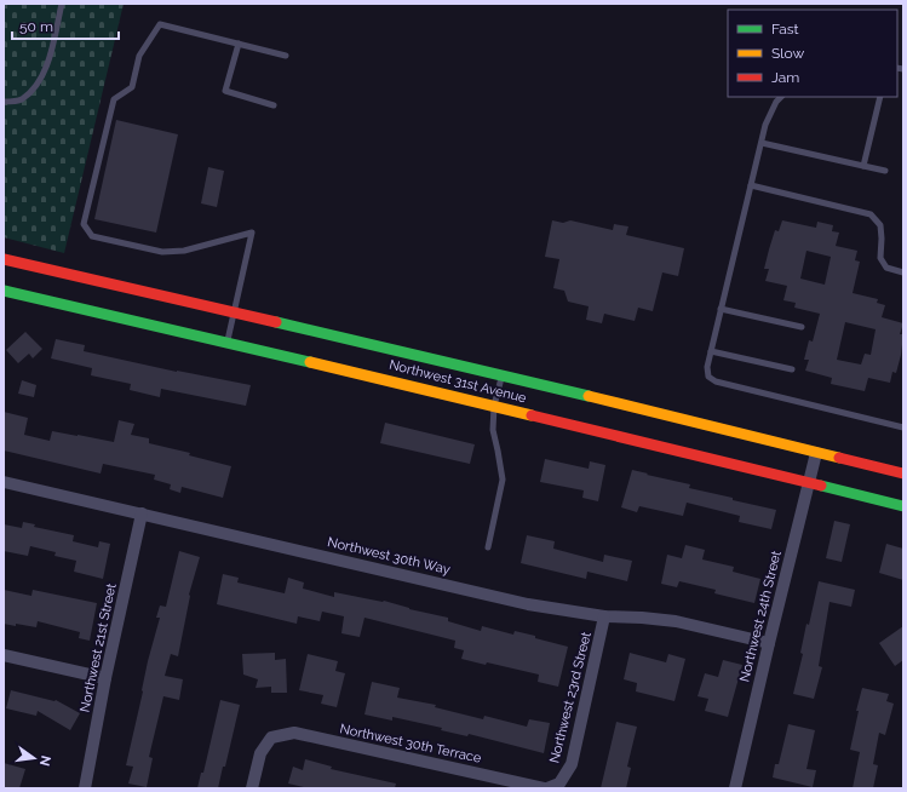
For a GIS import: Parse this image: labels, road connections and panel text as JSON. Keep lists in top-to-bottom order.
{
  "streets": {
    "main road": ["Northwest 31st Avenue"],
    "street": [
      "Northwest 30th Way",
      "Northwest 24th Street",
      "Northwest 21st Street",
      "Northwest 23rd Street",
      "Northwest 30th Terrace"
    ]
  },
  "crossings": [
    ["Northwest 31st Avenue", "Northwest 24th Street"],
    ["Northwest 30th Way", "Northwest 24th Street"],
    ["Northwest 30th Way", "Northwest 21st Street"],
    ["Northwest 30th Way", "Northwest 23rd Street"]
  ],
  "legend": ["Fast", "Slow", "Jam"],
  "scale_bar": "50 m",
  "north": "right"
}
